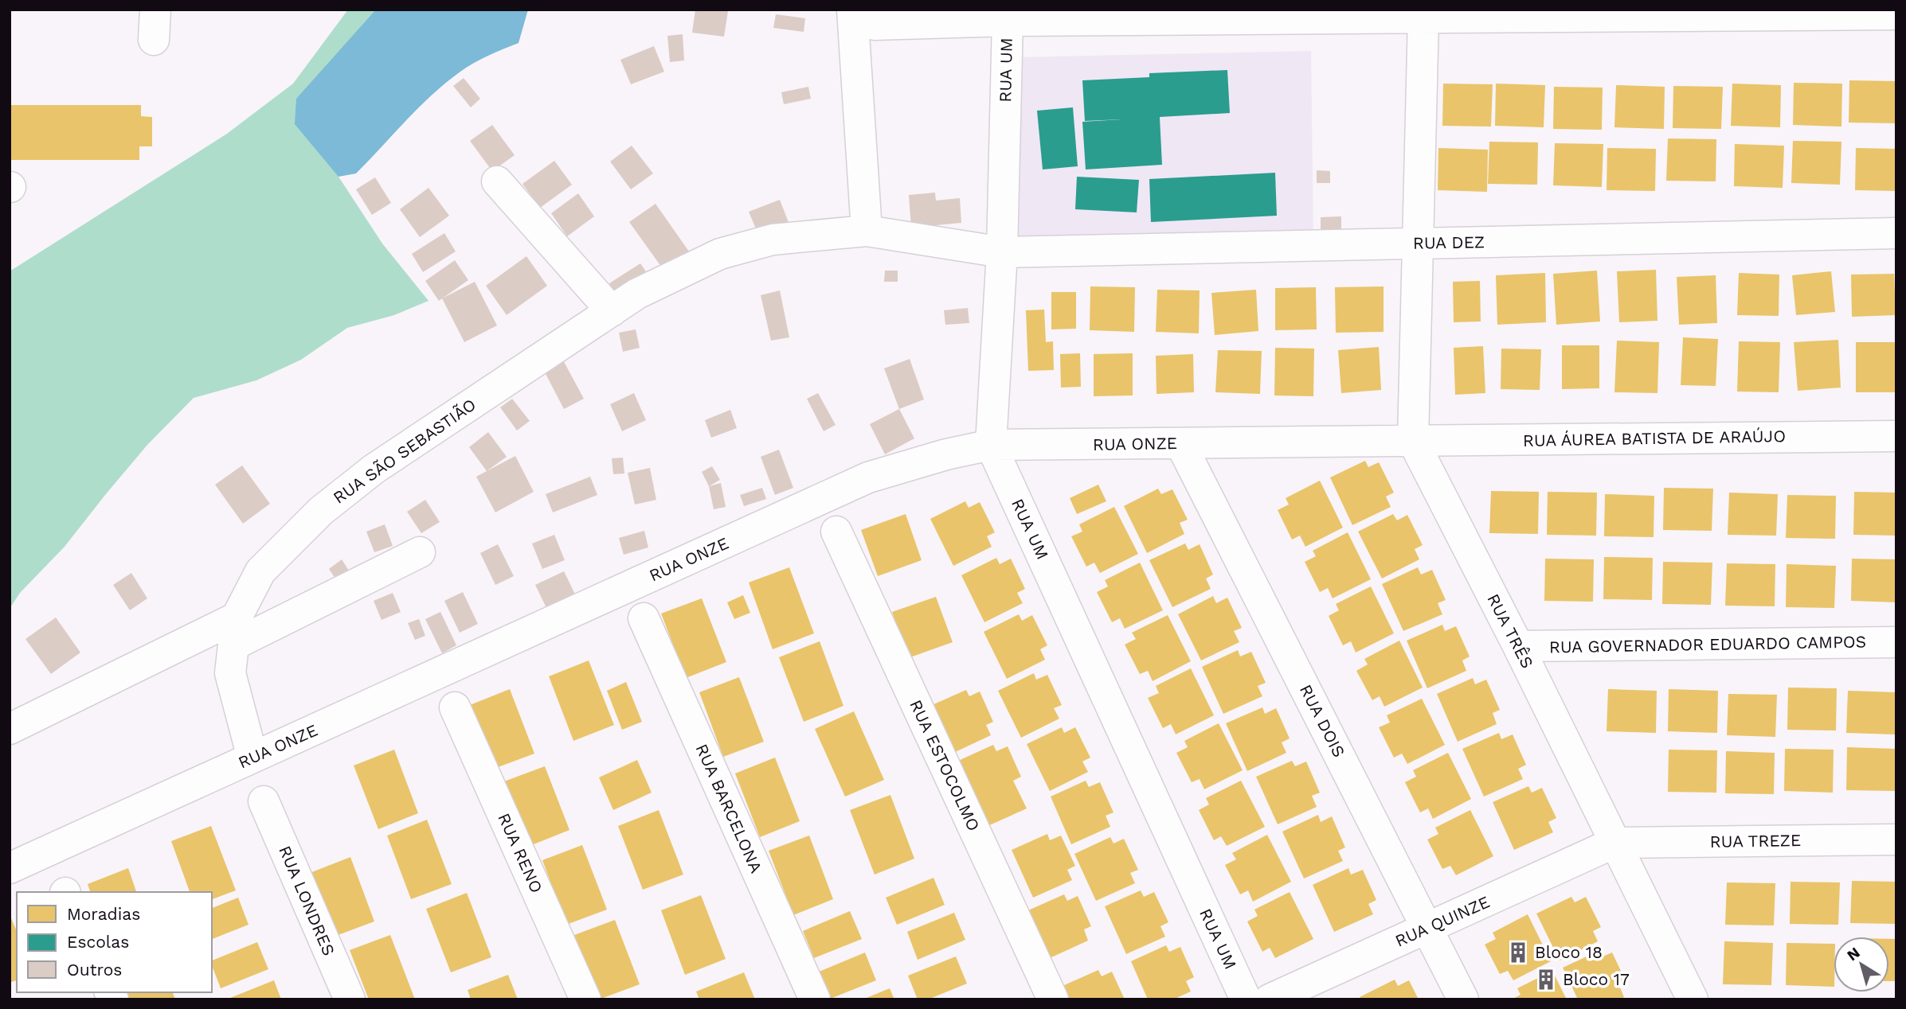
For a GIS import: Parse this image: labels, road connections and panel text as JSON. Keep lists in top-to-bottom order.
{
  "streets": {
    "street": [
      "RUA UM",
      "RUA DEZ",
      "RUA ÁUREA BATISTA DE ARAÚJO",
      "RUA ONZE",
      "RUA SÃO SEBASTIÃO",
      "RUA TRÊS",
      "RUA GOVERNADOR EDUARDO CAMPOS",
      "RUA DOIS",
      "RUA ESTOCOLMO",
      "RUA BARCELONA",
      "RUA TREZE",
      "RUA RENO",
      "RUA LONDRES",
      "RUA QUINZE"
    ]
  },
  "crossings": [
    ["RUA UM", "RUA DEZ"],
    ["RUA UM", "RUA ONZE"],
    ["RUA UM", "RUA SÃO SEBASTIÃO"],
    ["RUA DEZ", "RUA SÃO SEBASTIÃO"],
    ["RUA DEZ", "RUA TRÊS"],
    ["RUA ÁUREA BATISTA DE ARAÚJO", "RUA ONZE"],
    ["RUA ÁUREA BATISTA DE ARAÚJO", "RUA TRÊS"],
    ["RUA ONZE", "RUA SÃO SEBASTIÃO"],
    ["RUA ONZE", "RUA TRÊS"],
    ["RUA ONZE", "RUA DOIS"],
    ["RUA TRÊS", "RUA GOVERNADOR EDUARDO CAMPOS"],
    ["RUA TRÊS", "RUA TREZE"],
    ["RUA TRÊS", "RUA QUINZE"],
    ["RUA DOIS", "RUA QUINZE"],
    ["RUA TREZE", "RUA QUINZE"]
  ],
  "places": {
    "building": ["Bloco 18", "Bloco 17"]
  },
  "legend": ["Moradias", "Escolas", "Outros"],
  "north": "top left"
}
